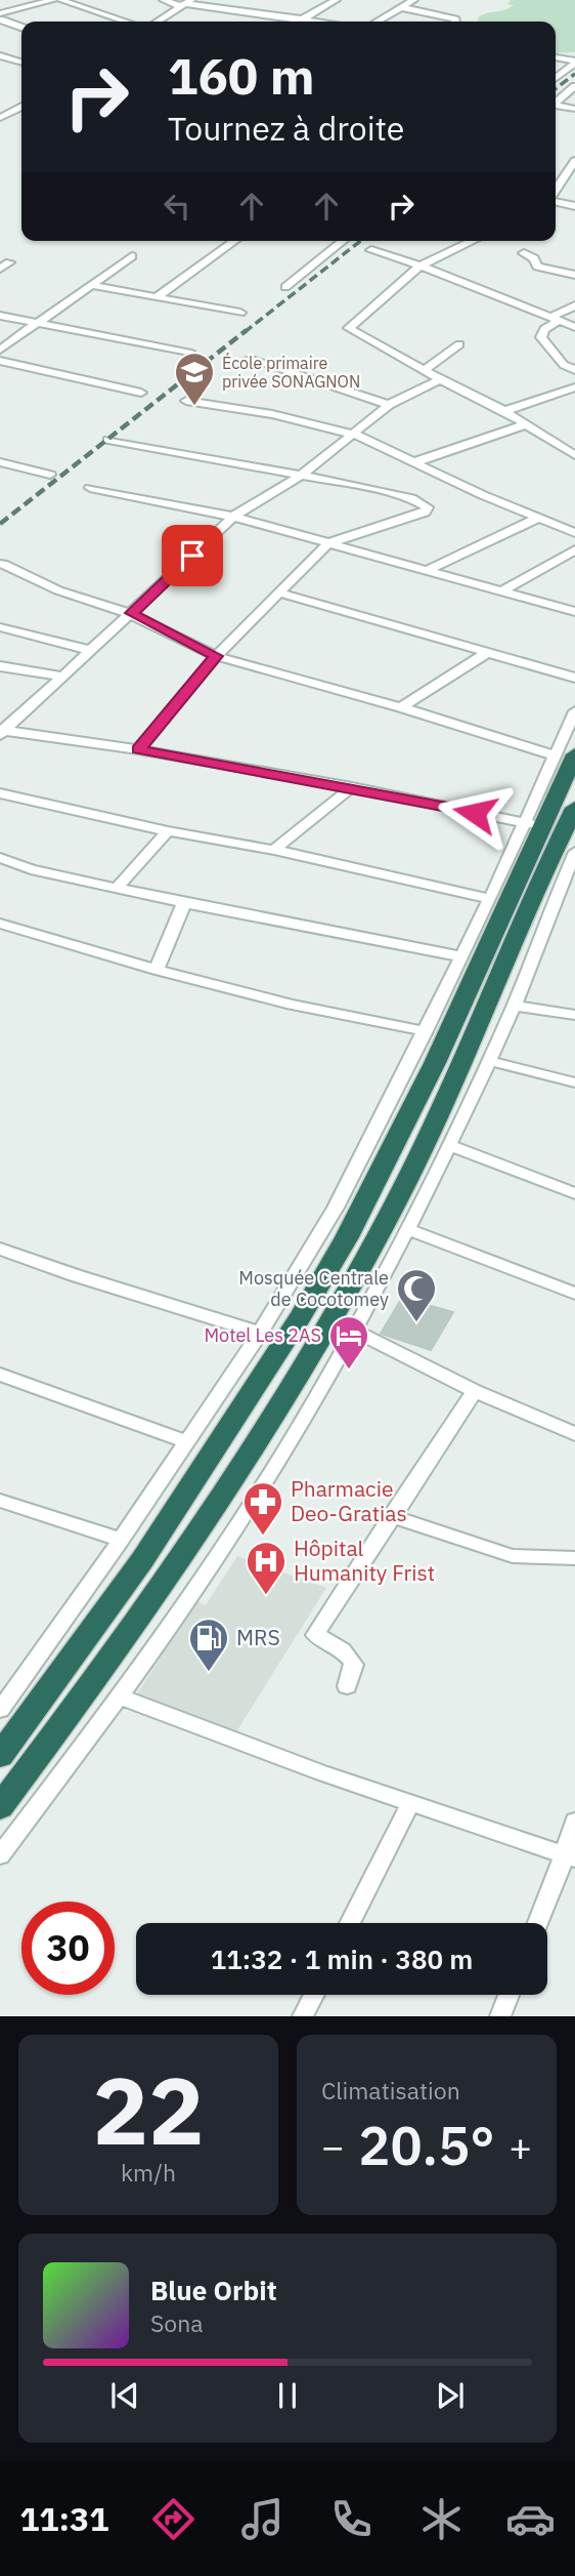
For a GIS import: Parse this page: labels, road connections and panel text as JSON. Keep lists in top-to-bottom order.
{
  "places": {
    "school or university": ["École primaire privée SONAGNON"],
    "mosque": ["Mosquée Centrale de Cocotomey"],
    "hotel": ["Motel Les 2AS"],
    "pharmacy": ["Pharmacie Deo-Gratias"],
    "hospital": ["Hôpital Humanity Frist"],
    "fuel station": ["MRS"]
  },
  "page": {
    "turn": ["160 m", "Tournez à droite"],
    "limit": "30",
    "trip": "11:32 · 1 min · 380 m",
    "tile": [
      ["22", "km/h"],
      "Climatisation"
    ],
    "heat": ["−", "20.5°", "+"],
    "song": ["Blue Orbit", "Sona"],
    "tabs": "11:31"
  }
}
